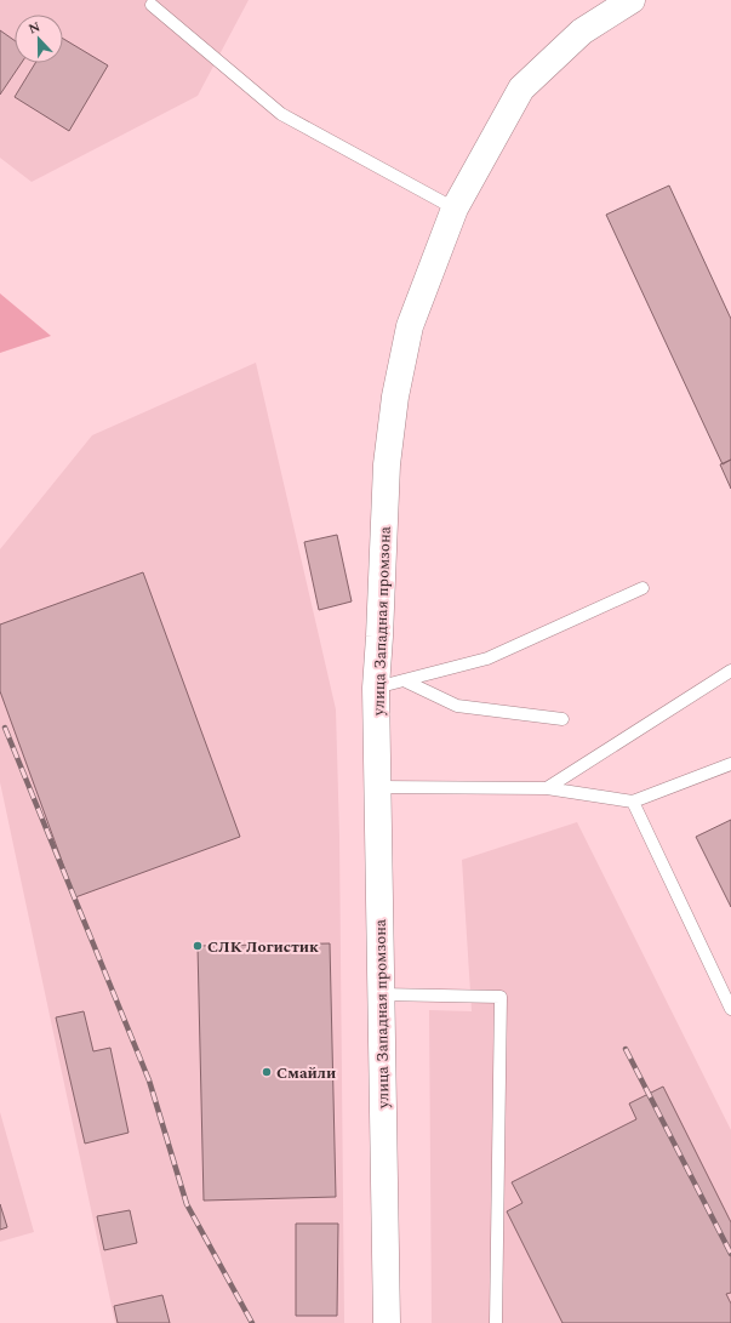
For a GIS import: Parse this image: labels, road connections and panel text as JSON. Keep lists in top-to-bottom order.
{
  "streets": {
    "street": ["улица Западная промзона"]
  },
  "places": ["СЛК Логистик", "Смайли"],
  "north": "top"
}
